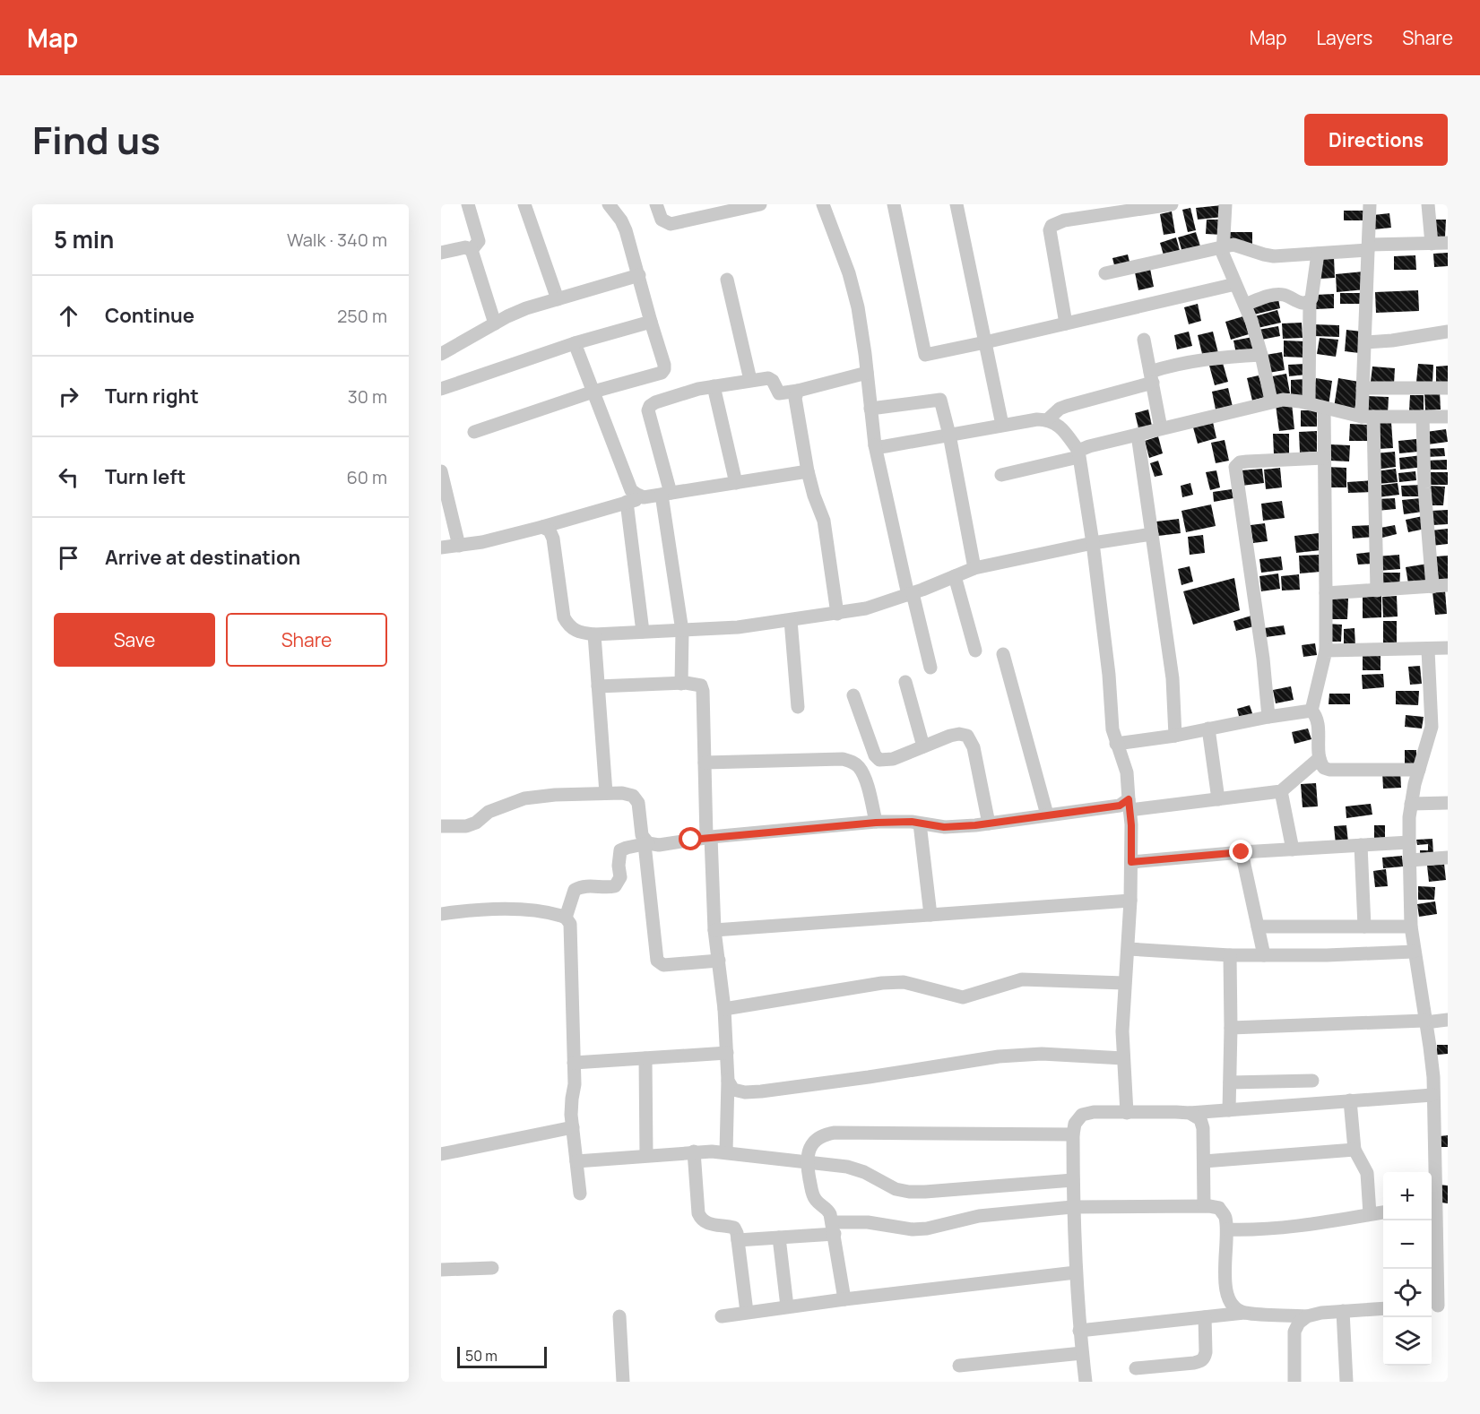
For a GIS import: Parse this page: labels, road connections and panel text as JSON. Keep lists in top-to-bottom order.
{
  "scale_bar": "50 m",
  "page": {
    "header": "Map",
    "nav": ["Map", "Layers", "Share"],
    "title": "Find us",
    "buttons": [
      "Directions",
      ["Save", "Share"]
    ],
    "heading": ["5 min", "Walk · 340 m"],
    "list": [
      ["Continue", "250 m"],
      ["Turn right", "30 m"],
      ["Turn left", "60 m"],
      "Arrive at destination"
    ],
    "map_buttons": ["+", "−"],
    "scale": "50 m"
  }
}
